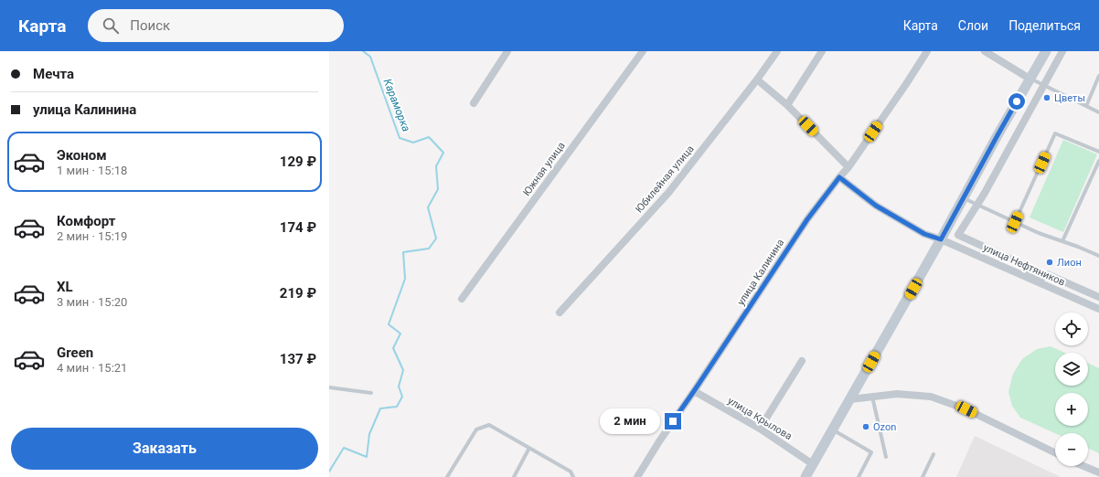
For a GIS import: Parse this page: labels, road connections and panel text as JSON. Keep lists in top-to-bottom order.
{
  "streets": {
    "street": [
      "Южная улица",
      "Юбилейная улица",
      "улица Нефтяников",
      "улица Калинина",
      "улица Крылова"
    ]
  },
  "crossings": [
    ["улица Нефтяников", "улица Калинина"],
    ["улица Калинина", "улица Крылова"]
  ],
  "water": ["Караморка"],
  "places": ["Цветы", "Лион", "Ozon"],
  "page": {
    "header": "Карта",
    "search": "Поиск",
    "nav": ["Карта", "Слои", "Поделиться"],
    "banner": ["Мечта", "улица Калинина"],
    "list": [
      {
        "name": "Эконом",
        "note": "1 мин · 15:18",
        "value": "129 ₽"
      },
      {
        "name": "Комфорт",
        "note": "2 мин · 15:19",
        "value": "174 ₽"
      },
      {
        "name": "XL",
        "note": "3 мин · 15:20",
        "value": "219 ₽"
      },
      {
        "name": "Green",
        "note": "4 мин · 15:21",
        "value": "137 ₽"
      }
    ],
    "map_buttons": ["+", "−"],
    "bubble": "2 мин",
    "buttons": "Заказать"
  }
}
